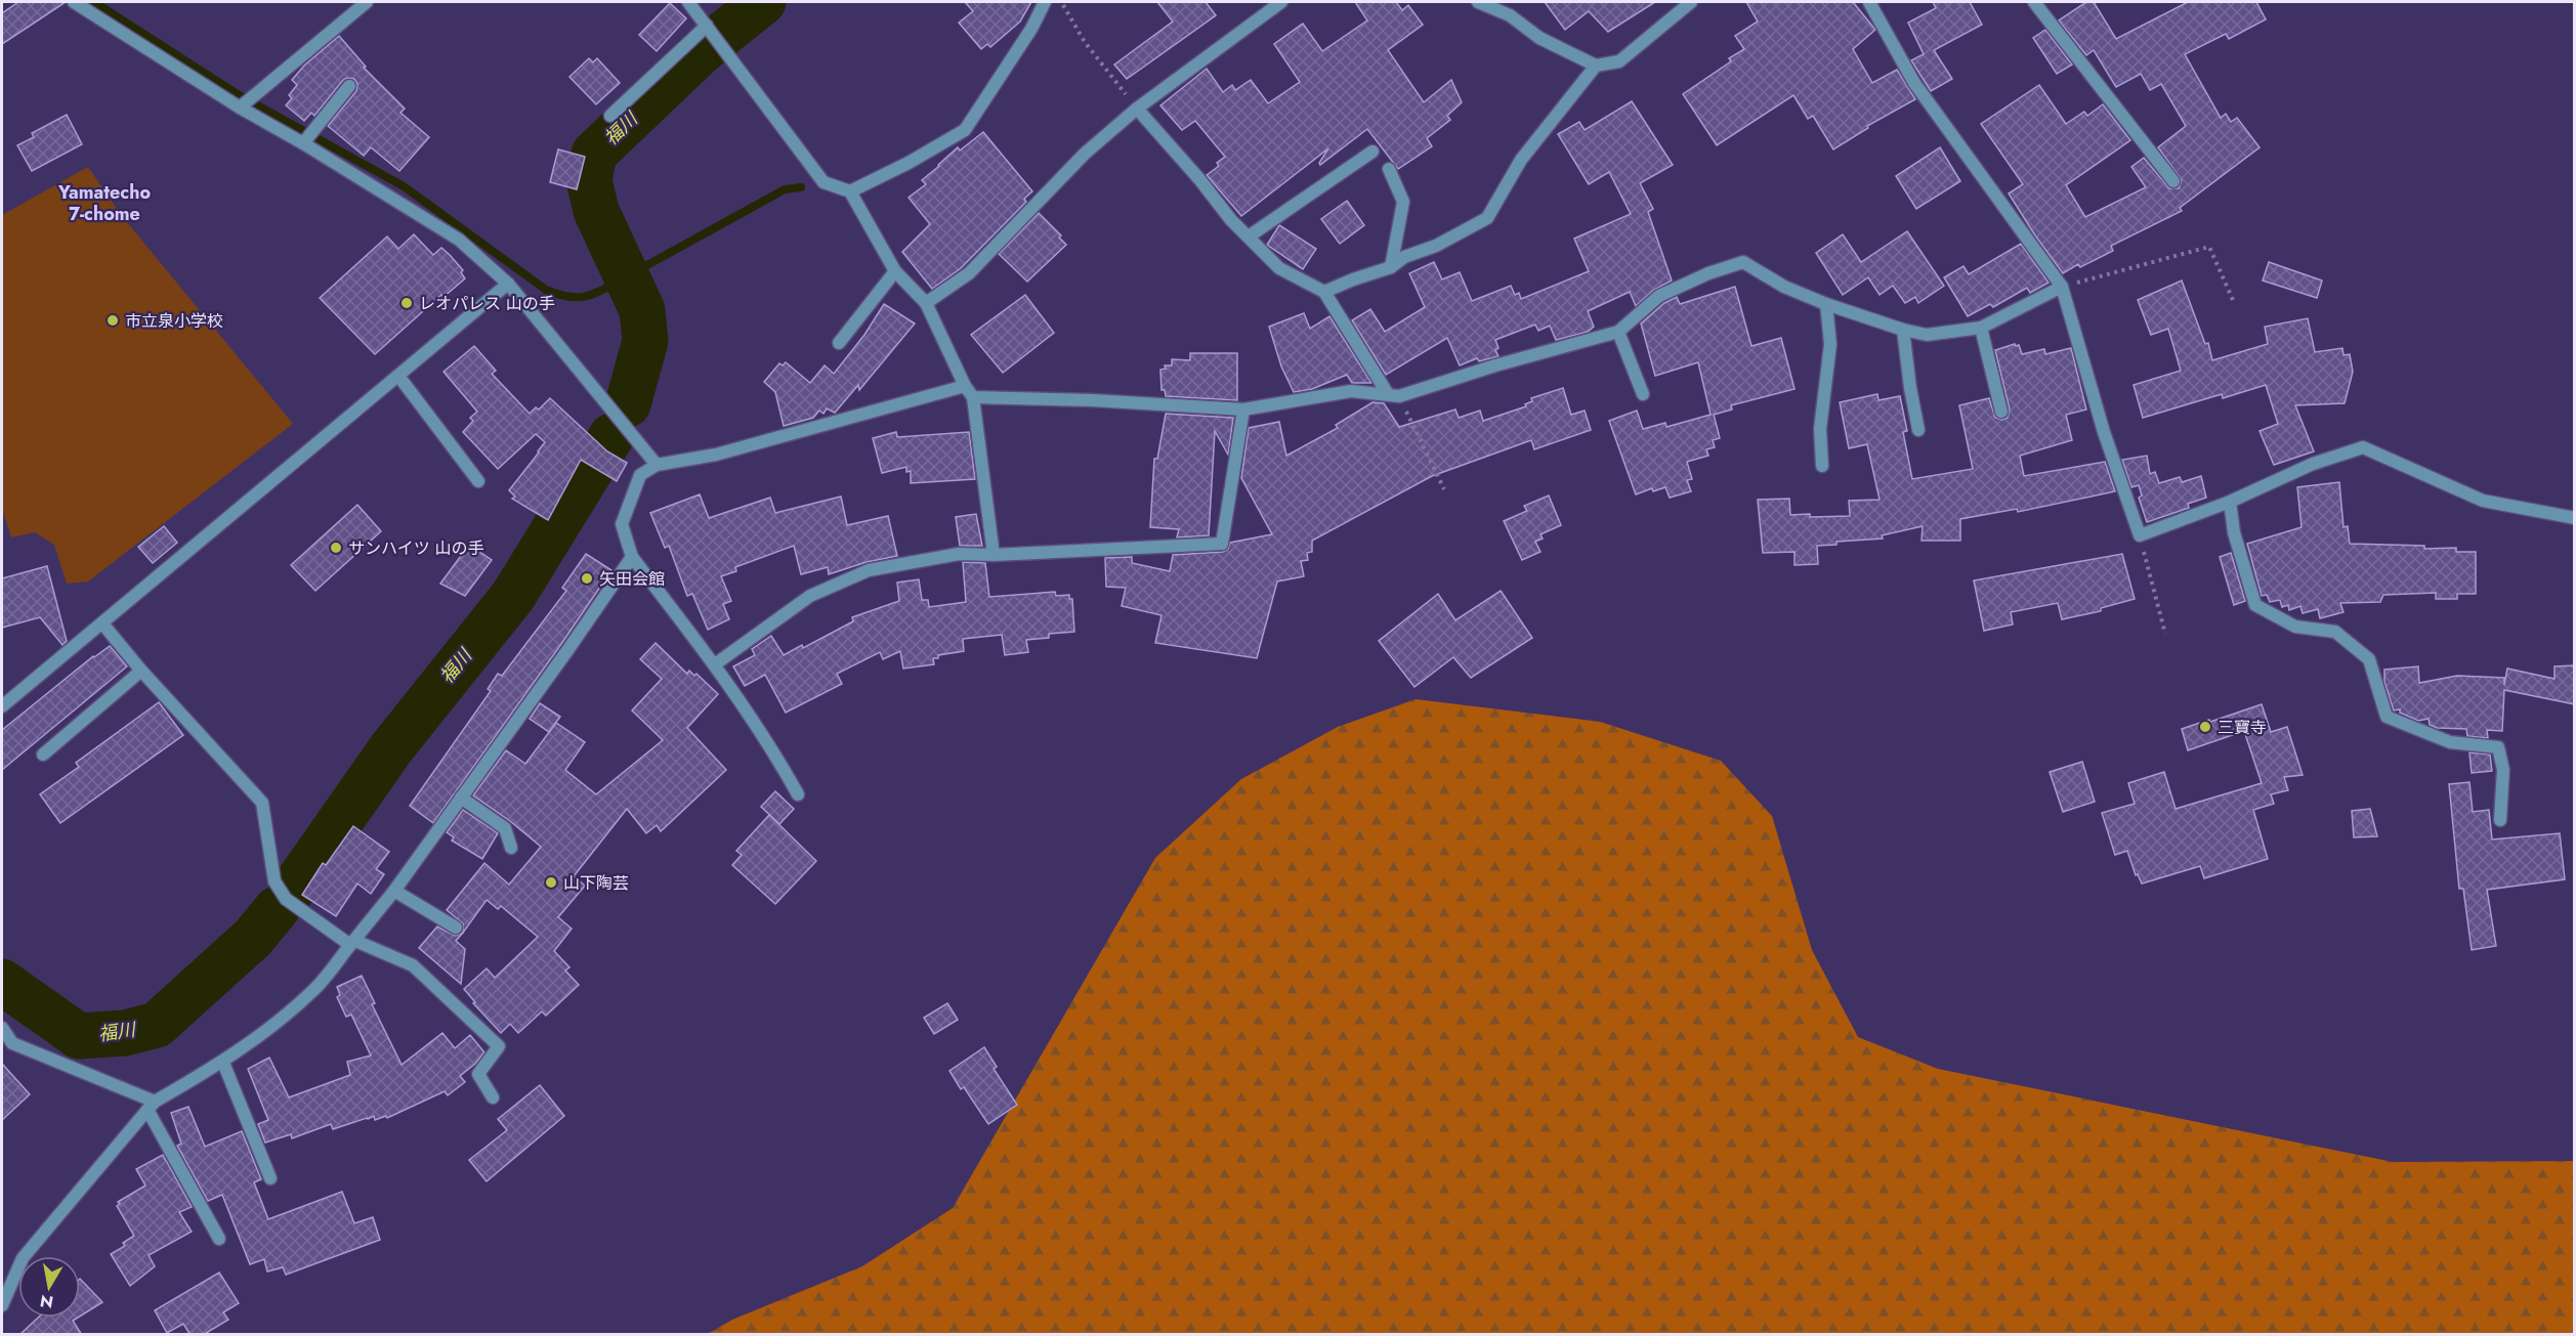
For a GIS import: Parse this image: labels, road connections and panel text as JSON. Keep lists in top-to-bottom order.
{
  "districts": ["Yamatecho 7-chome"],
  "water": ["福川"],
  "places": [
    "レオパレス 山の手",
    "市立泉小学校",
    "サンハイツ 山の手",
    "矢田会館",
    "三寶寺",
    "山下陶芸"
  ],
  "north": "bottom"
}
